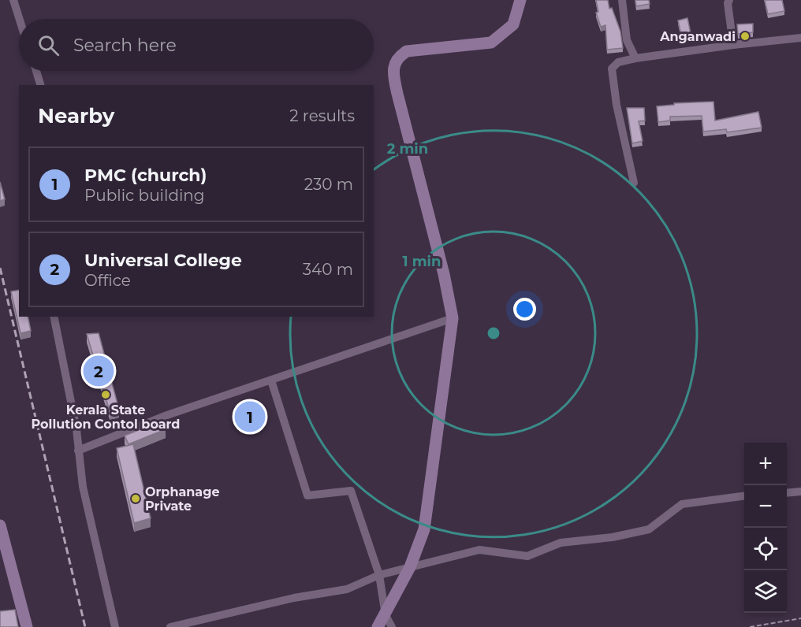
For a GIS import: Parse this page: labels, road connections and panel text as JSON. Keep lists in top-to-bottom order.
{
  "places": ["Anganwadi", "Kerala State Pollution Contol board", "Orphanage Private"],
  "page": {
    "search": "Search here",
    "heading": ["Nearby", "2 results"],
    "list": [
      {
        "mark": "1",
        "name": "PMC (church)",
        "note": "Public building",
        "value": "230 m"
      },
      {
        "mark": "2",
        "name": "Universal College",
        "note": "Office",
        "value": "340 m"
      }
    ],
    "pins": ["2", "1"],
    "map_buttons": ["+", "−"]
  },
  "rings": ["2 min", "1 min"]
}
